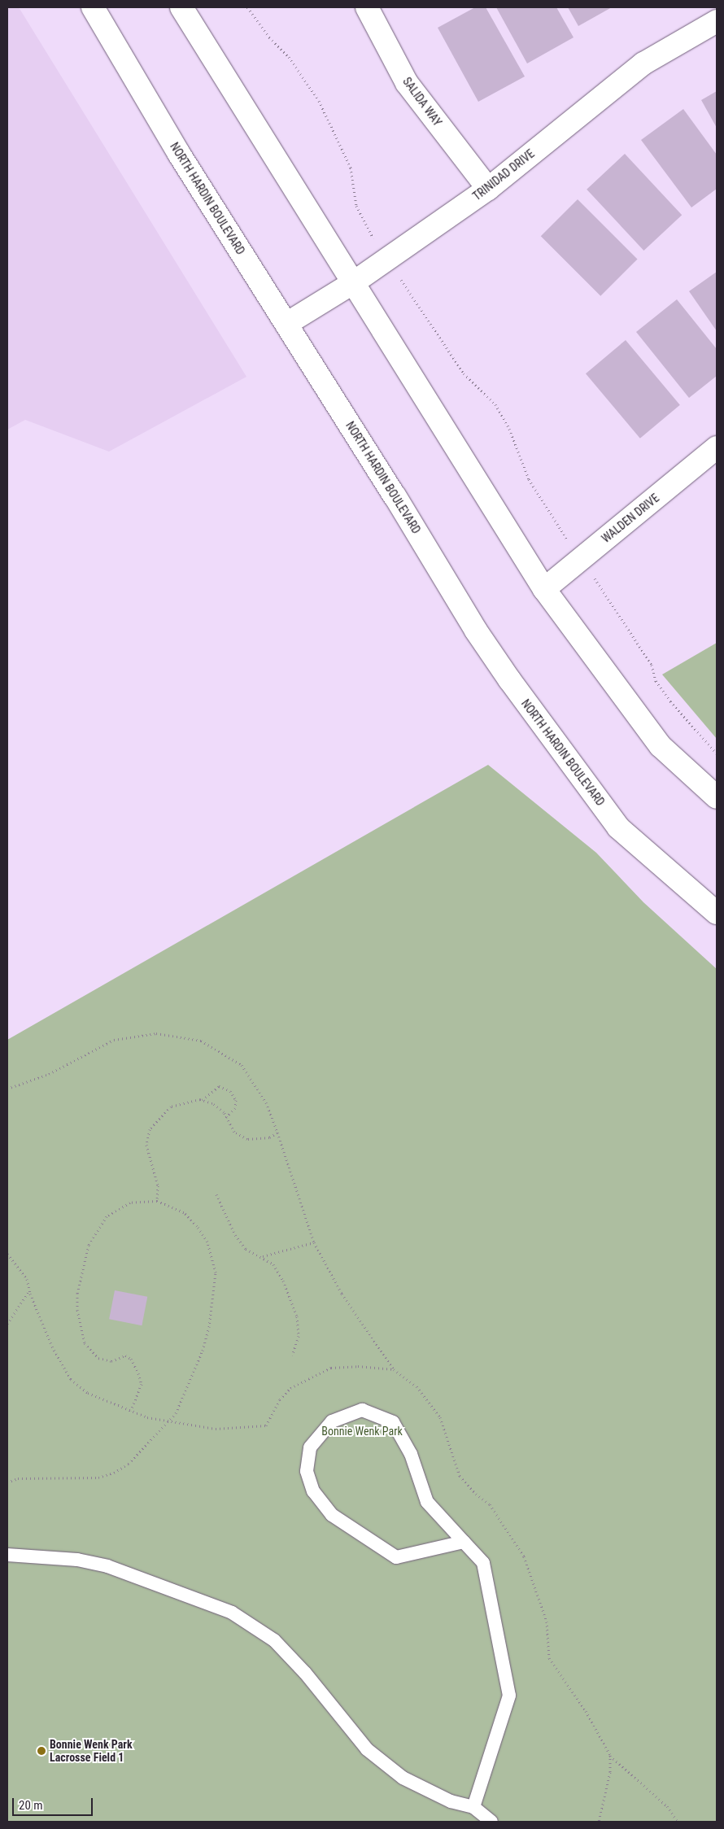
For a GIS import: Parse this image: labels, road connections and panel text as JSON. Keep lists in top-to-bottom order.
{
  "streets": {
    "main road": [
      "SALIDA WAY",
      "TRINIDAD DRIVE",
      "NORTH HARDIN BOULEVARD",
      "WALDEN DRIVE"
    ]
  },
  "crossings": [
    ["SALIDA WAY", "TRINIDAD DRIVE"],
    ["TRINIDAD DRIVE", "NORTH HARDIN BOULEVARD"]
  ],
  "parks": ["Bonnie Wenk Park"],
  "places": ["Bonnie Wenk Park Lacrosse Field 1"],
  "scale_bar": "20 m"
}
